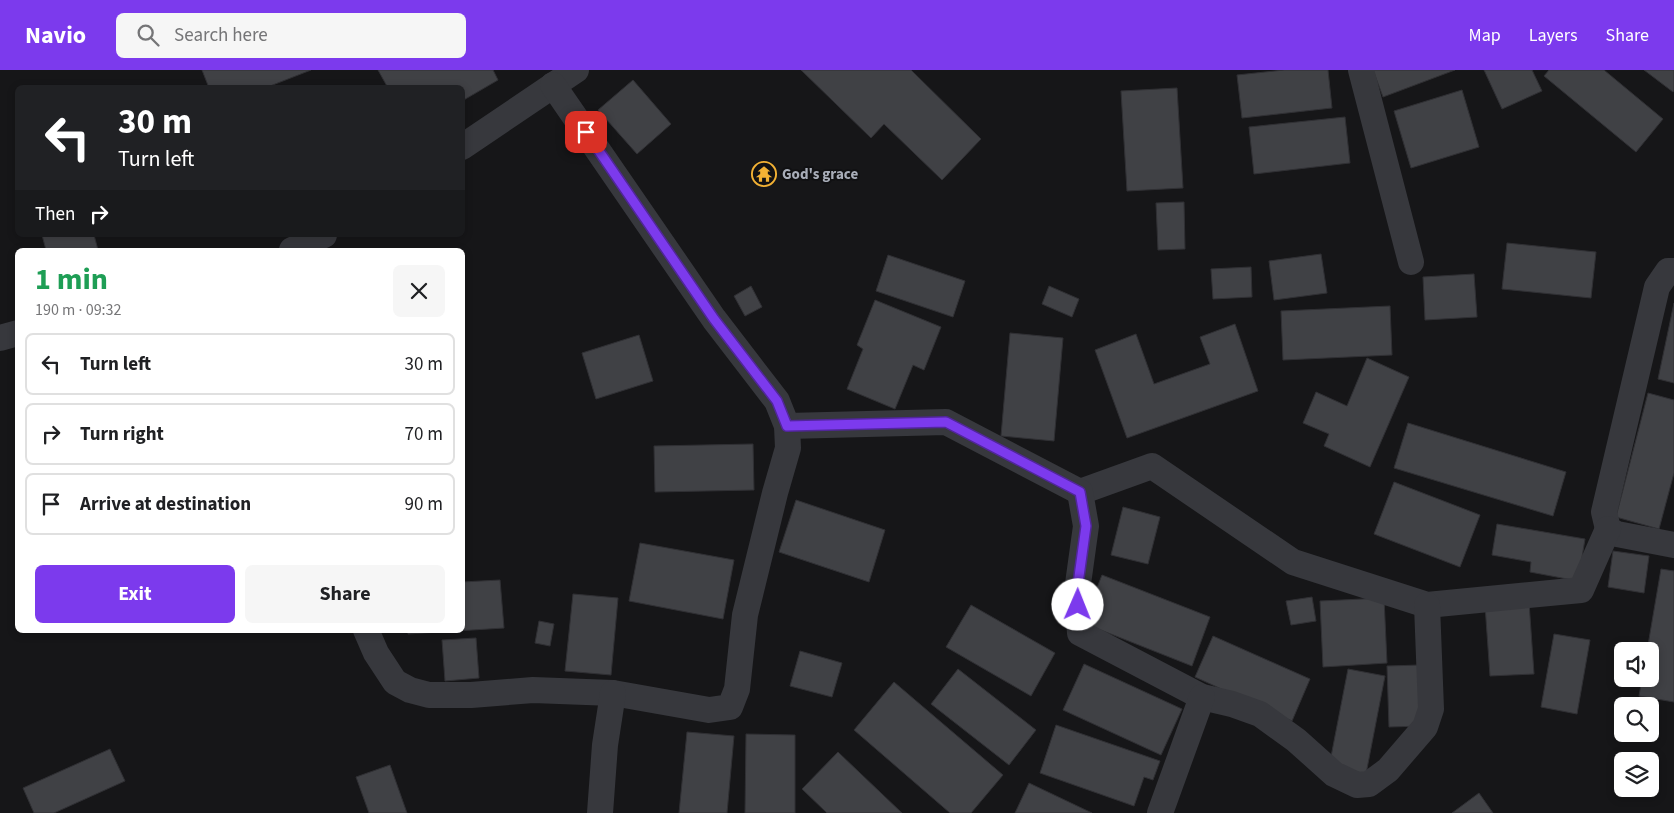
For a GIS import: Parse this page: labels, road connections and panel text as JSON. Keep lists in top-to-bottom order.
{
  "places": {
    "temple": ["God's grace"]
  },
  "page": {
    "header": "Navio",
    "search": "Search here",
    "nav": ["Map", "Layers", "Share"],
    "turn": ["30 m", "Turn left"],
    "then": "Then",
    "heading": ["1 min", "190 m · 09:32"],
    "list": [
      {
        "name": "Turn left",
        "value": "30 m"
      },
      {
        "name": "Turn right",
        "value": "70 m"
      },
      {
        "name": "Arrive at destination",
        "value": "90 m"
      }
    ],
    "buttons": ["Exit", "Share"]
  }
}
